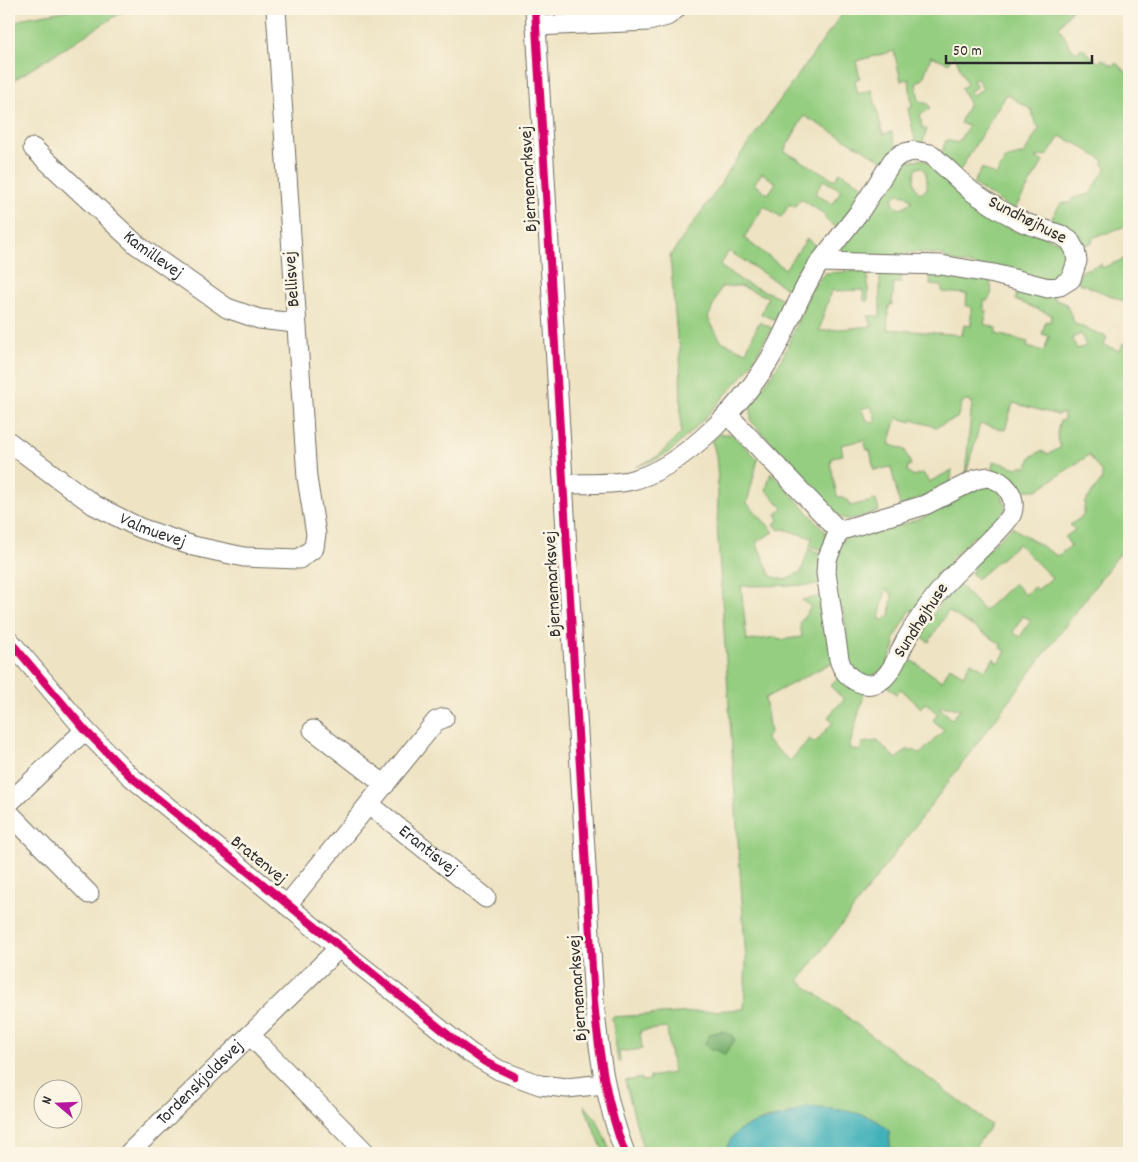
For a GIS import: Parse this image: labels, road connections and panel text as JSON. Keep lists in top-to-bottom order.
{
  "streets": {
    "street": [
      "Bjernemarksvej",
      "Sundhøjhuse",
      "Kamillevej",
      "Bellisvej",
      "Valmuevej",
      "Erantisvej",
      "Bratenvej",
      "Tordenskjoldsvej"
    ]
  },
  "crossings": [
    ["Bjernemarksvej", "Sundhøjhuse"],
    ["Bjernemarksvej", "Bratenvej"],
    ["Kamillevej", "Bellisvej"],
    ["Bellisvej", "Valmuevej"],
    ["Bratenvej", "Tordenskjoldsvej"]
  ],
  "scale_bar": "50 m",
  "north": "left"
}
